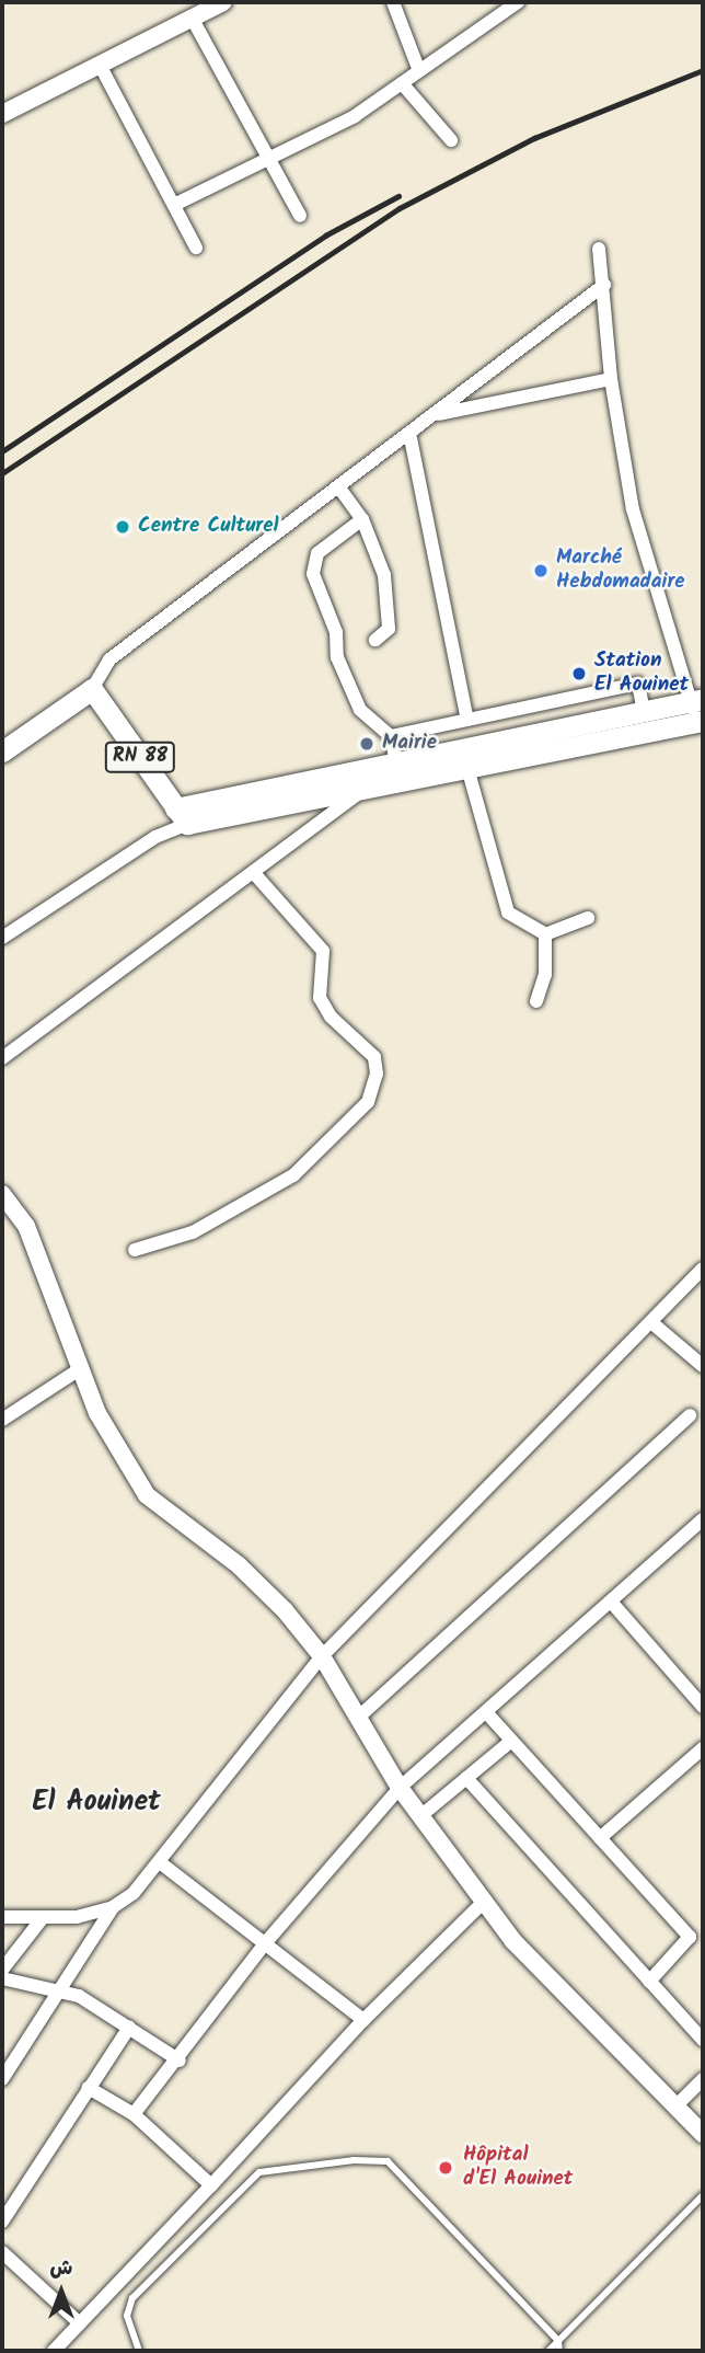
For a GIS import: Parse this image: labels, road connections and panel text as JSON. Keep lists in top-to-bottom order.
{
  "streets": {
    "main road": ["RN 88"]
  },
  "districts": ["El Aouinet"],
  "places": [
    "Centre Culturel",
    "Marché Hebdomadaire",
    "Station El Aouinet",
    "Mairie",
    "Hôpital d'El Aouinet"
  ],
  "north": "top"
}
